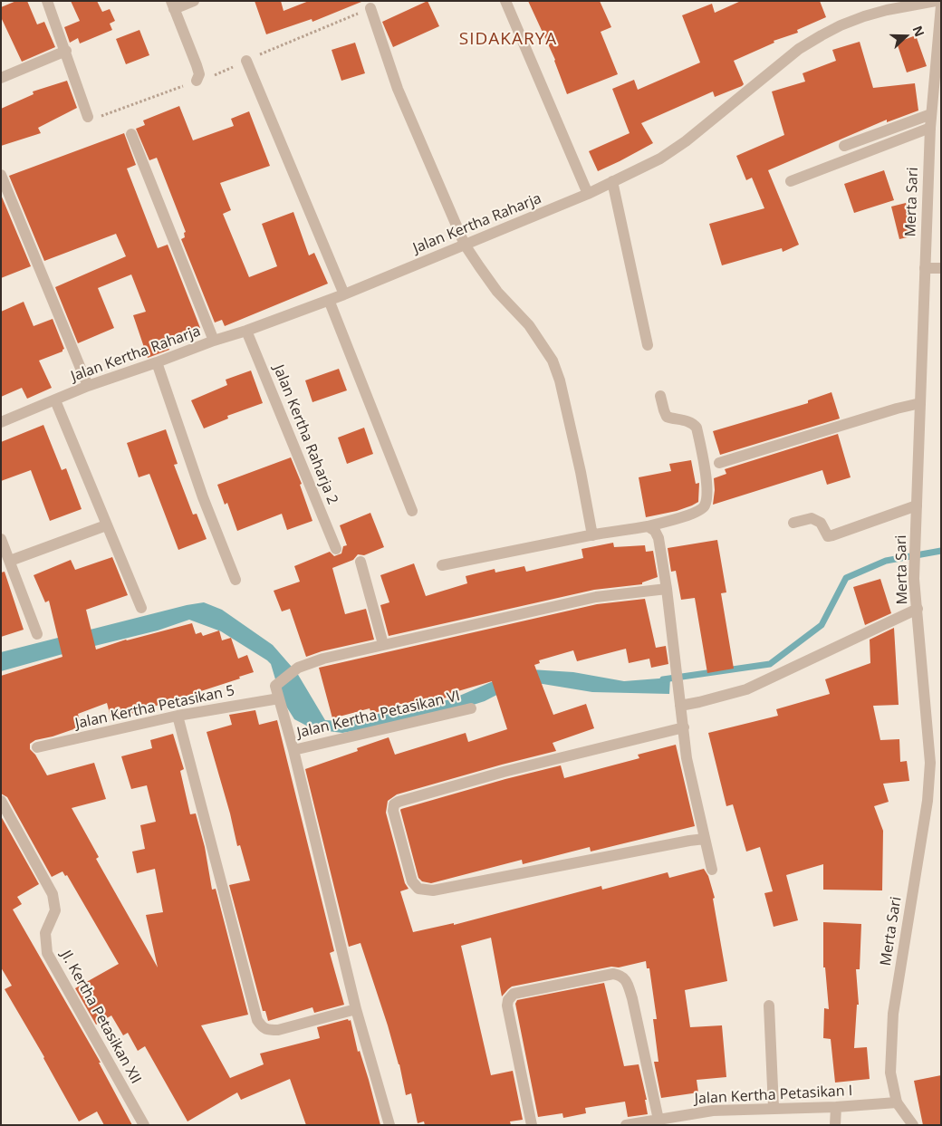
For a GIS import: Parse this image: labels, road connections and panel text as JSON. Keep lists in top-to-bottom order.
{
  "streets": {
    "street": [
      "Merta Sari",
      "Jalan Kertha Raharja",
      "Jalan Kertha Raharja 2",
      "Jalan Kertha Petasikan 5",
      "Jalan Kertha Petasikan VI",
      "Jl. Kertha Petasikan XII",
      "Jalan Kertha Petasikan I"
    ]
  },
  "crossings": [
    ["Merta Sari", "Jalan Kertha Petasikan I"],
    ["Jalan Kertha Raharja", "Jalan Kertha Raharja 2"]
  ],
  "districts": ["SIDAKARYA"],
  "north": "right"
}
